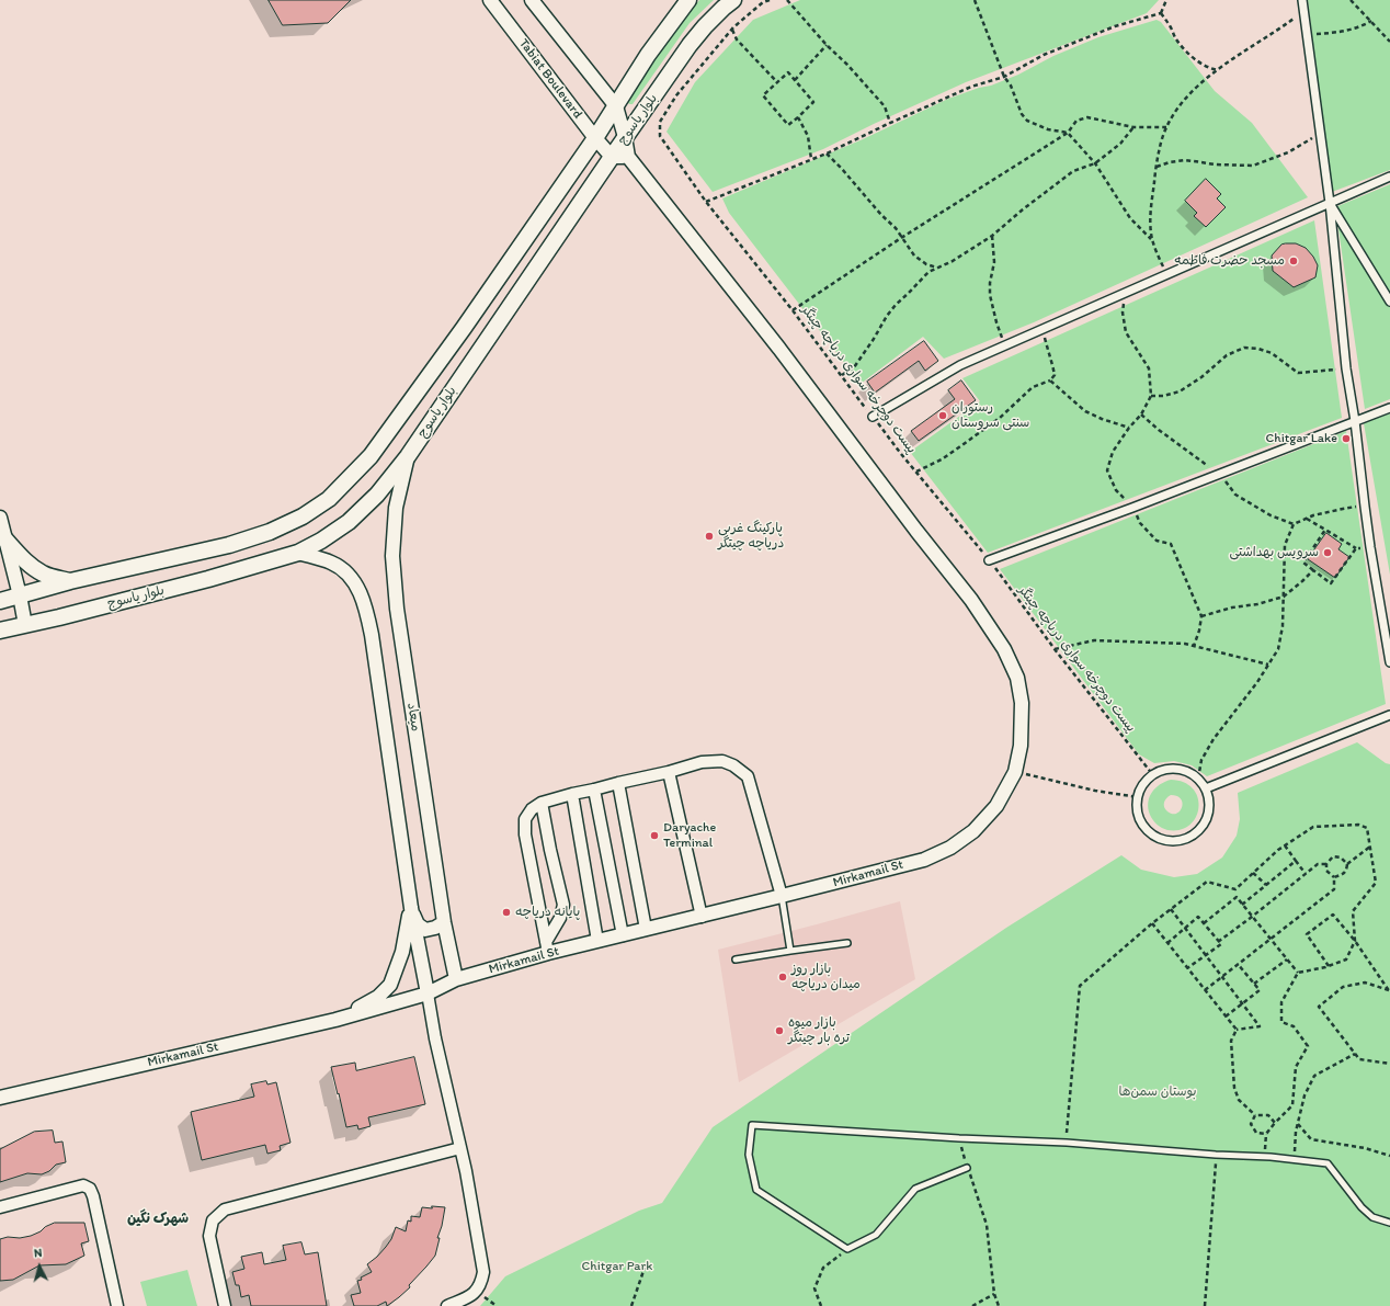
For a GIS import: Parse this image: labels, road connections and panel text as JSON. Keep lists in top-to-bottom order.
{
  "streets": {
    "main road": ["بلوار یاسوج"],
    "street": ["Tabiat Boulevard", "میعاد", "Mirkamail St"],
    "path": ["پیست دوچرخه سواری دریاچه چیتگر"]
  },
  "crossings": [
    ["Tabiat Boulevard", "بلوار یاسوج"],
    ["بلوار یاسوج", "میعاد"],
    ["میعاد", "Mirkamail St"]
  ],
  "districts": ["شهرک نگین"],
  "parks": ["بوستان سمن‌ها", "Chitgar Park"],
  "places": [
    "مسجد حضرت فاطمه",
    "رستوران سنتی سروستان",
    "Chitgar Lake",
    "پارکینگ غربی دریاچه چیتگر",
    "سرویس بهداشتی",
    "Daryache Terminal",
    "پایانه دریاچه",
    "بازار روز میدان دریاچه",
    "بازار میوه تره بار چیتگر"
  ],
  "north": "top"
}
